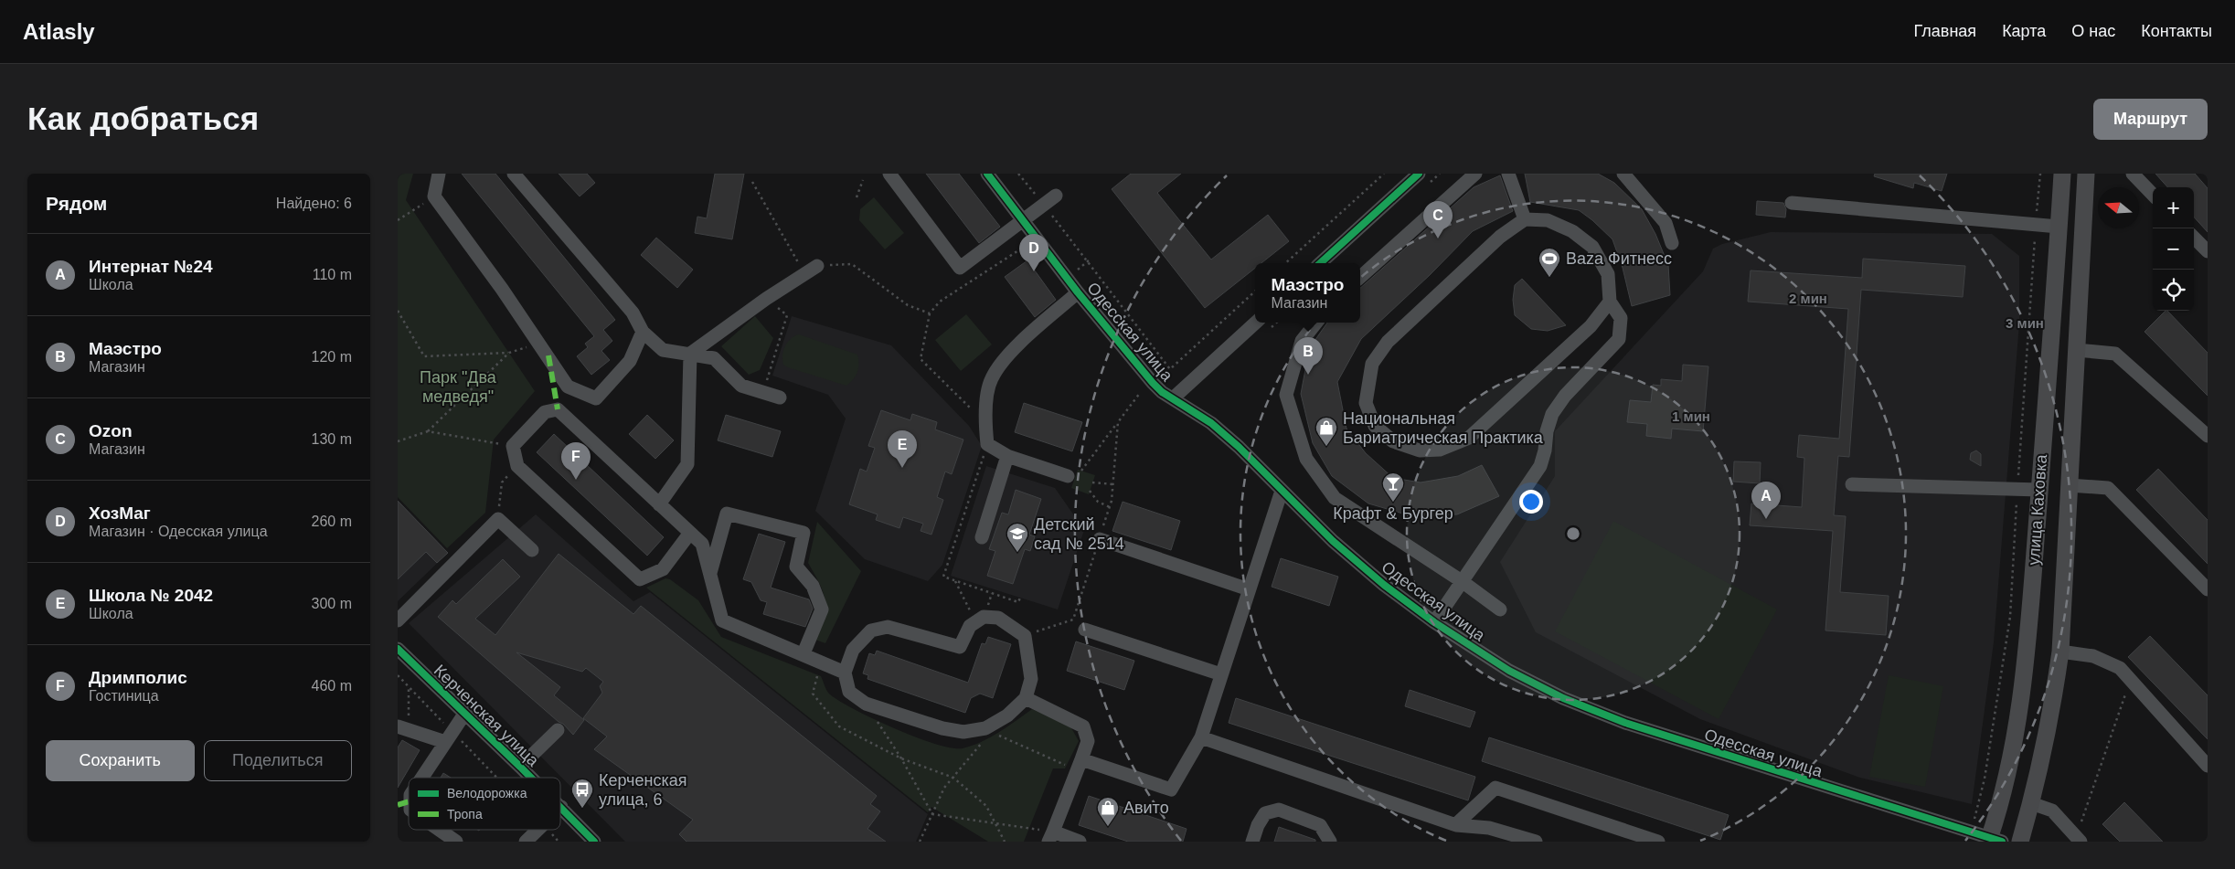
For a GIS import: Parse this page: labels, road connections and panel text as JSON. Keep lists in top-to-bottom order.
{
  "streets": {
    "main road": ["улица Каховка"],
    "street": ["Одесская улица", "Керченская улица"]
  },
  "crossings": [
    ["Одесская улица", "улица Каховка"]
  ],
  "parks": ["Парк \"Два медведя\""],
  "places": {
    "sports": ["Baza Фитнесс"],
    "shop": ["Национальная Бариатрическая Практика", "Авито"],
    "bar": ["Крафт & Бургер"],
    "school or university": ["Детский сад № 2514"],
    "bus stop": ["Керченская улица, 6"]
  },
  "legend": ["Велодорожка", "Тропа"],
  "north": "left",
  "page": {
    "header": "Atlasly",
    "nav": [
      "Главная",
      "Карта",
      "О нас",
      "Контакты"
    ],
    "buttons": [
      "Маршрут",
      ["Сохранить", "Поделиться"]
    ],
    "title": "Как добраться",
    "heading": ["Рядом", "Найдено: 6"],
    "map_buttons": ["+", "−"],
    "pins": [
      "C",
      "D",
      "B",
      "E",
      "F",
      "A"
    ],
    "list": [
      {
        "mark": "A",
        "name": "Интернат №24",
        "note": "Школа",
        "value": "110 m"
      },
      {
        "mark": "B",
        "name": "Маэстро",
        "note": "Магазин",
        "value": "120 m"
      },
      {
        "mark": "C",
        "name": "Ozon",
        "note": "Магазин",
        "value": "130 m"
      },
      {
        "mark": "D",
        "name": "ХозМаг",
        "note": "Магазин · Одесская улица",
        "value": "260 m"
      },
      {
        "mark": "E",
        "name": "Школа № 2042",
        "note": "Школа",
        "value": "300 m"
      },
      {
        "mark": "F",
        "name": "Дримполис",
        "note": "Гостиница",
        "value": "460 m"
      }
    ],
    "popup": ["Маэстро", "Магазин"]
  },
  "rings": ["2 мин", "3 мин", "1 мин"]
}
